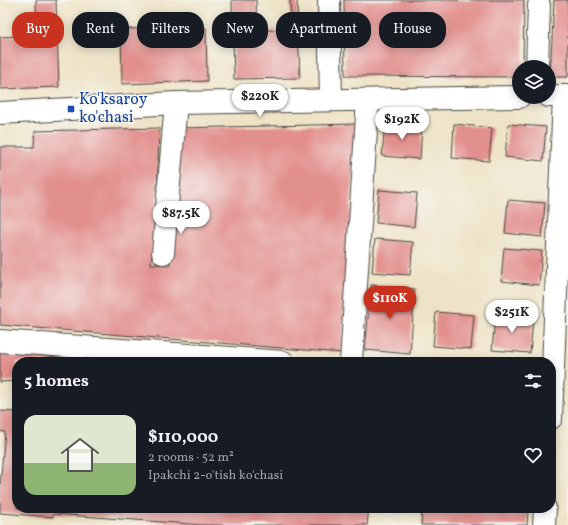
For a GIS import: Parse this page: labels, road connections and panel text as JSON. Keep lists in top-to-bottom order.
{
  "places": {
    "transit": ["Ko'ksaroy ko'chasi"]
  },
  "page": {
    "chip": [
      "Buy",
      "Rent",
      "Filters",
      "New",
      "Apartment",
      "House"
    ],
    "price": [
      "$220K",
      "$192K",
      "$87.5K",
      "$110K",
      "$251K"
    ],
    "heading": "5 homes",
    "list": [
      {
        "name": "$110,000",
        "note": "2 rooms · 52 m² · Ipakchi 2-o'tish ko'chasi"
      }
    ]
  }
}
